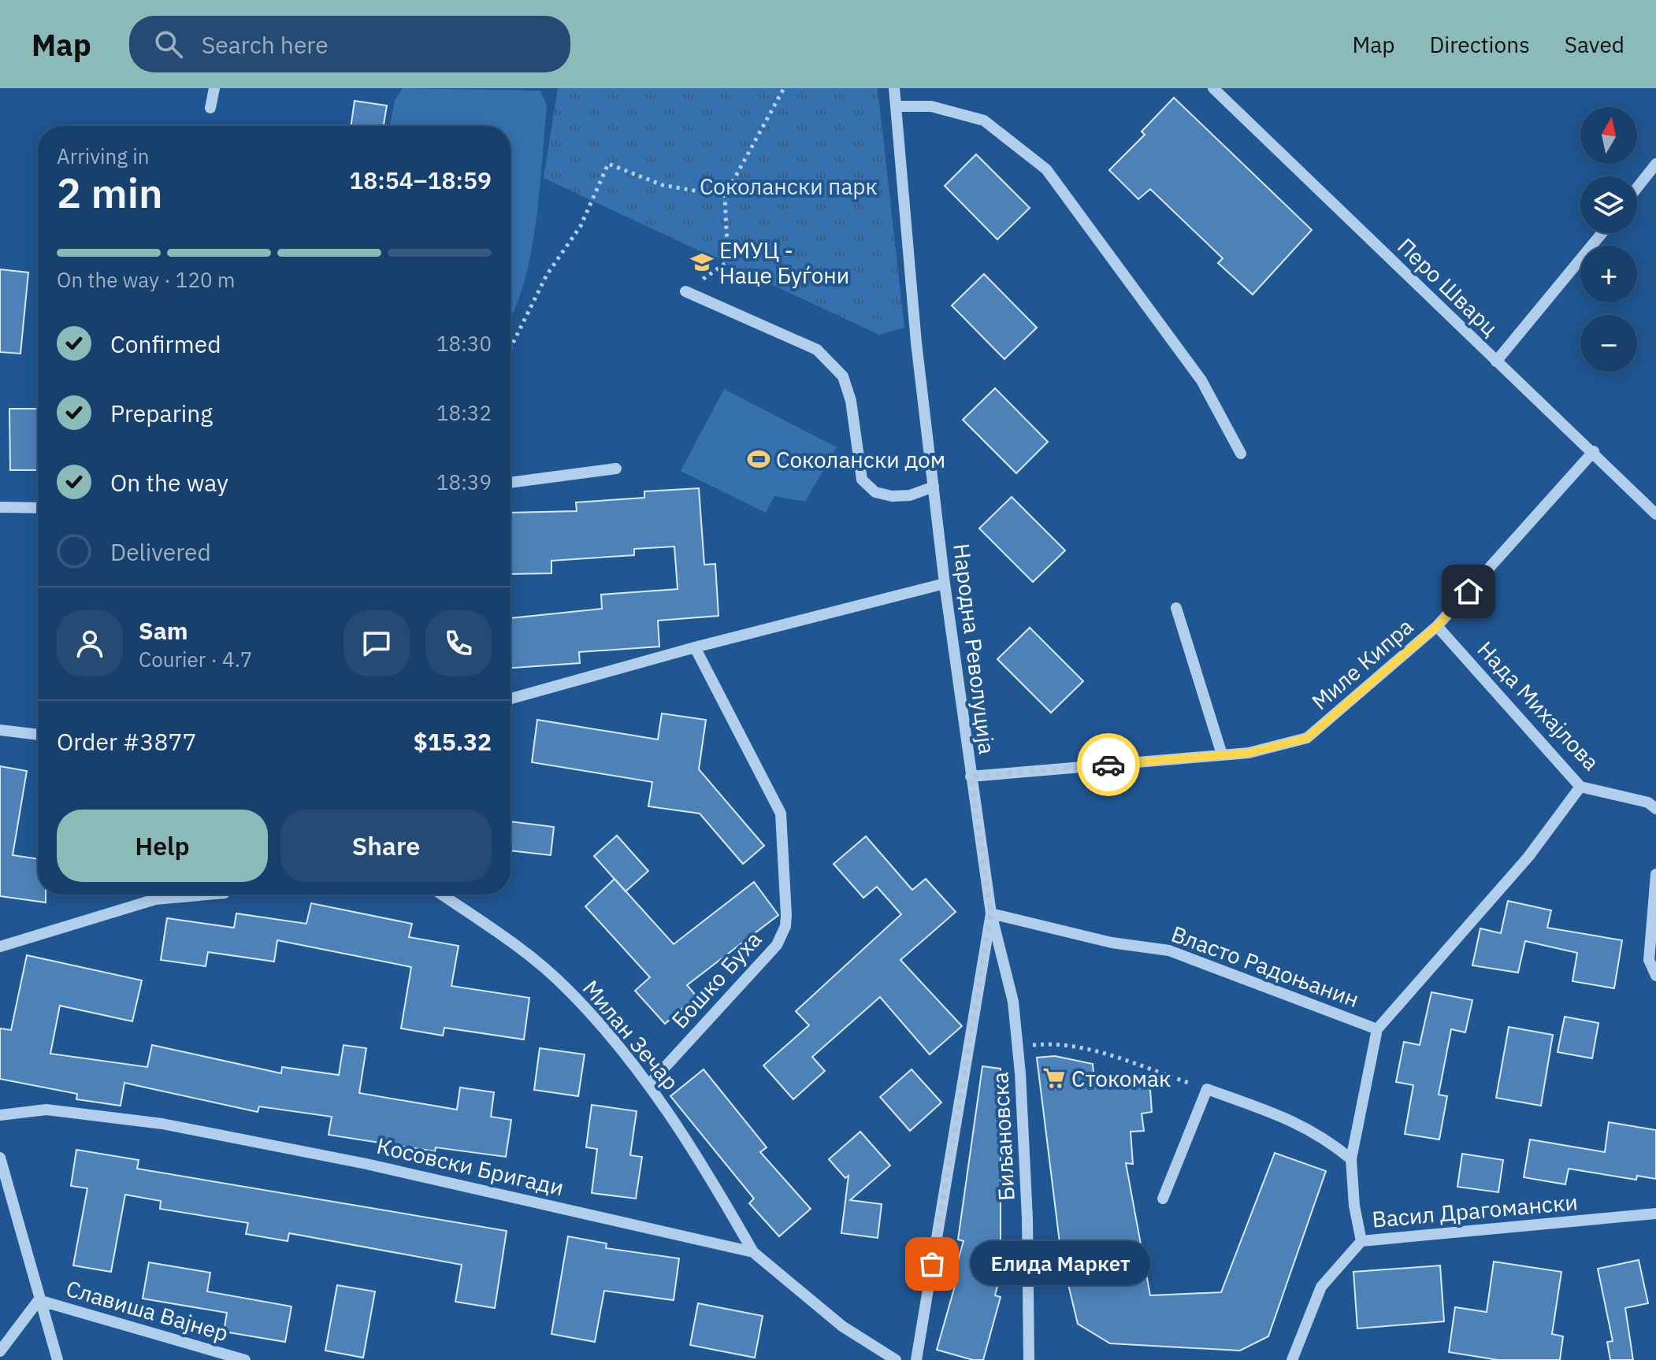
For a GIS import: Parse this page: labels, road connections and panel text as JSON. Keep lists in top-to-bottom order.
{
  "streets": {
    "street": [
      "Перо Шварц",
      "Народна Револуција",
      "Миле Кипра",
      "Нада Михајлова",
      "Власто Радоњанин",
      "Бошко Буха",
      "Милан Зечар",
      "Биљановска",
      "Косовски Бригади",
      "Васил Драгомански",
      "Славиша Вајнер"
    ]
  },
  "crossings": [
    ["Перо Шварц", "Миле Кипра"],
    ["Народна Револуција", "Миле Кипра"],
    ["Народна Револуција", "Власто Радоњанин"],
    ["Народна Револуција", "Биљановска"],
    ["Миле Кипра", "Нада Михајлова"],
    ["Нада Михајлова", "Власто Радоњанин"],
    ["Власто Радоњанин", "Биљановска"],
    ["Власто Радоњанин", "Васил Драгомански"],
    ["Бошко Буха", "Милан Зечар"],
    ["Милан Зечар", "Косовски Бригади"]
  ],
  "parks": ["Соколански парк"],
  "places": {
    "school or university": ["ЕМУЦ - Наце Буѓони"],
    "sports": ["Соколански дом"],
    "supermarket": ["Стокомак"],
    "other": ["Елида Маркет"]
  },
  "north": "top",
  "page": {
    "header": "Map",
    "search": "Search here",
    "nav": ["Map", "Directions", "Saved"],
    "map_buttons": ["+", "−"],
    "heading": ["2 min", "Arriving in", "18:54–18:59"],
    "panel": [
      "Sam",
      "Courier · 4.7",
      "Order #3877",
      "$15.32"
    ],
    "bar": "On the way · 120 m",
    "list": [
      ["Confirmed", "18:30"],
      ["Preparing", "18:32"],
      ["On the way", "18:39"],
      "Delivered"
    ],
    "buttons": ["Help", "Share"],
    "bubble": "Елида Маркет"
  }
}
